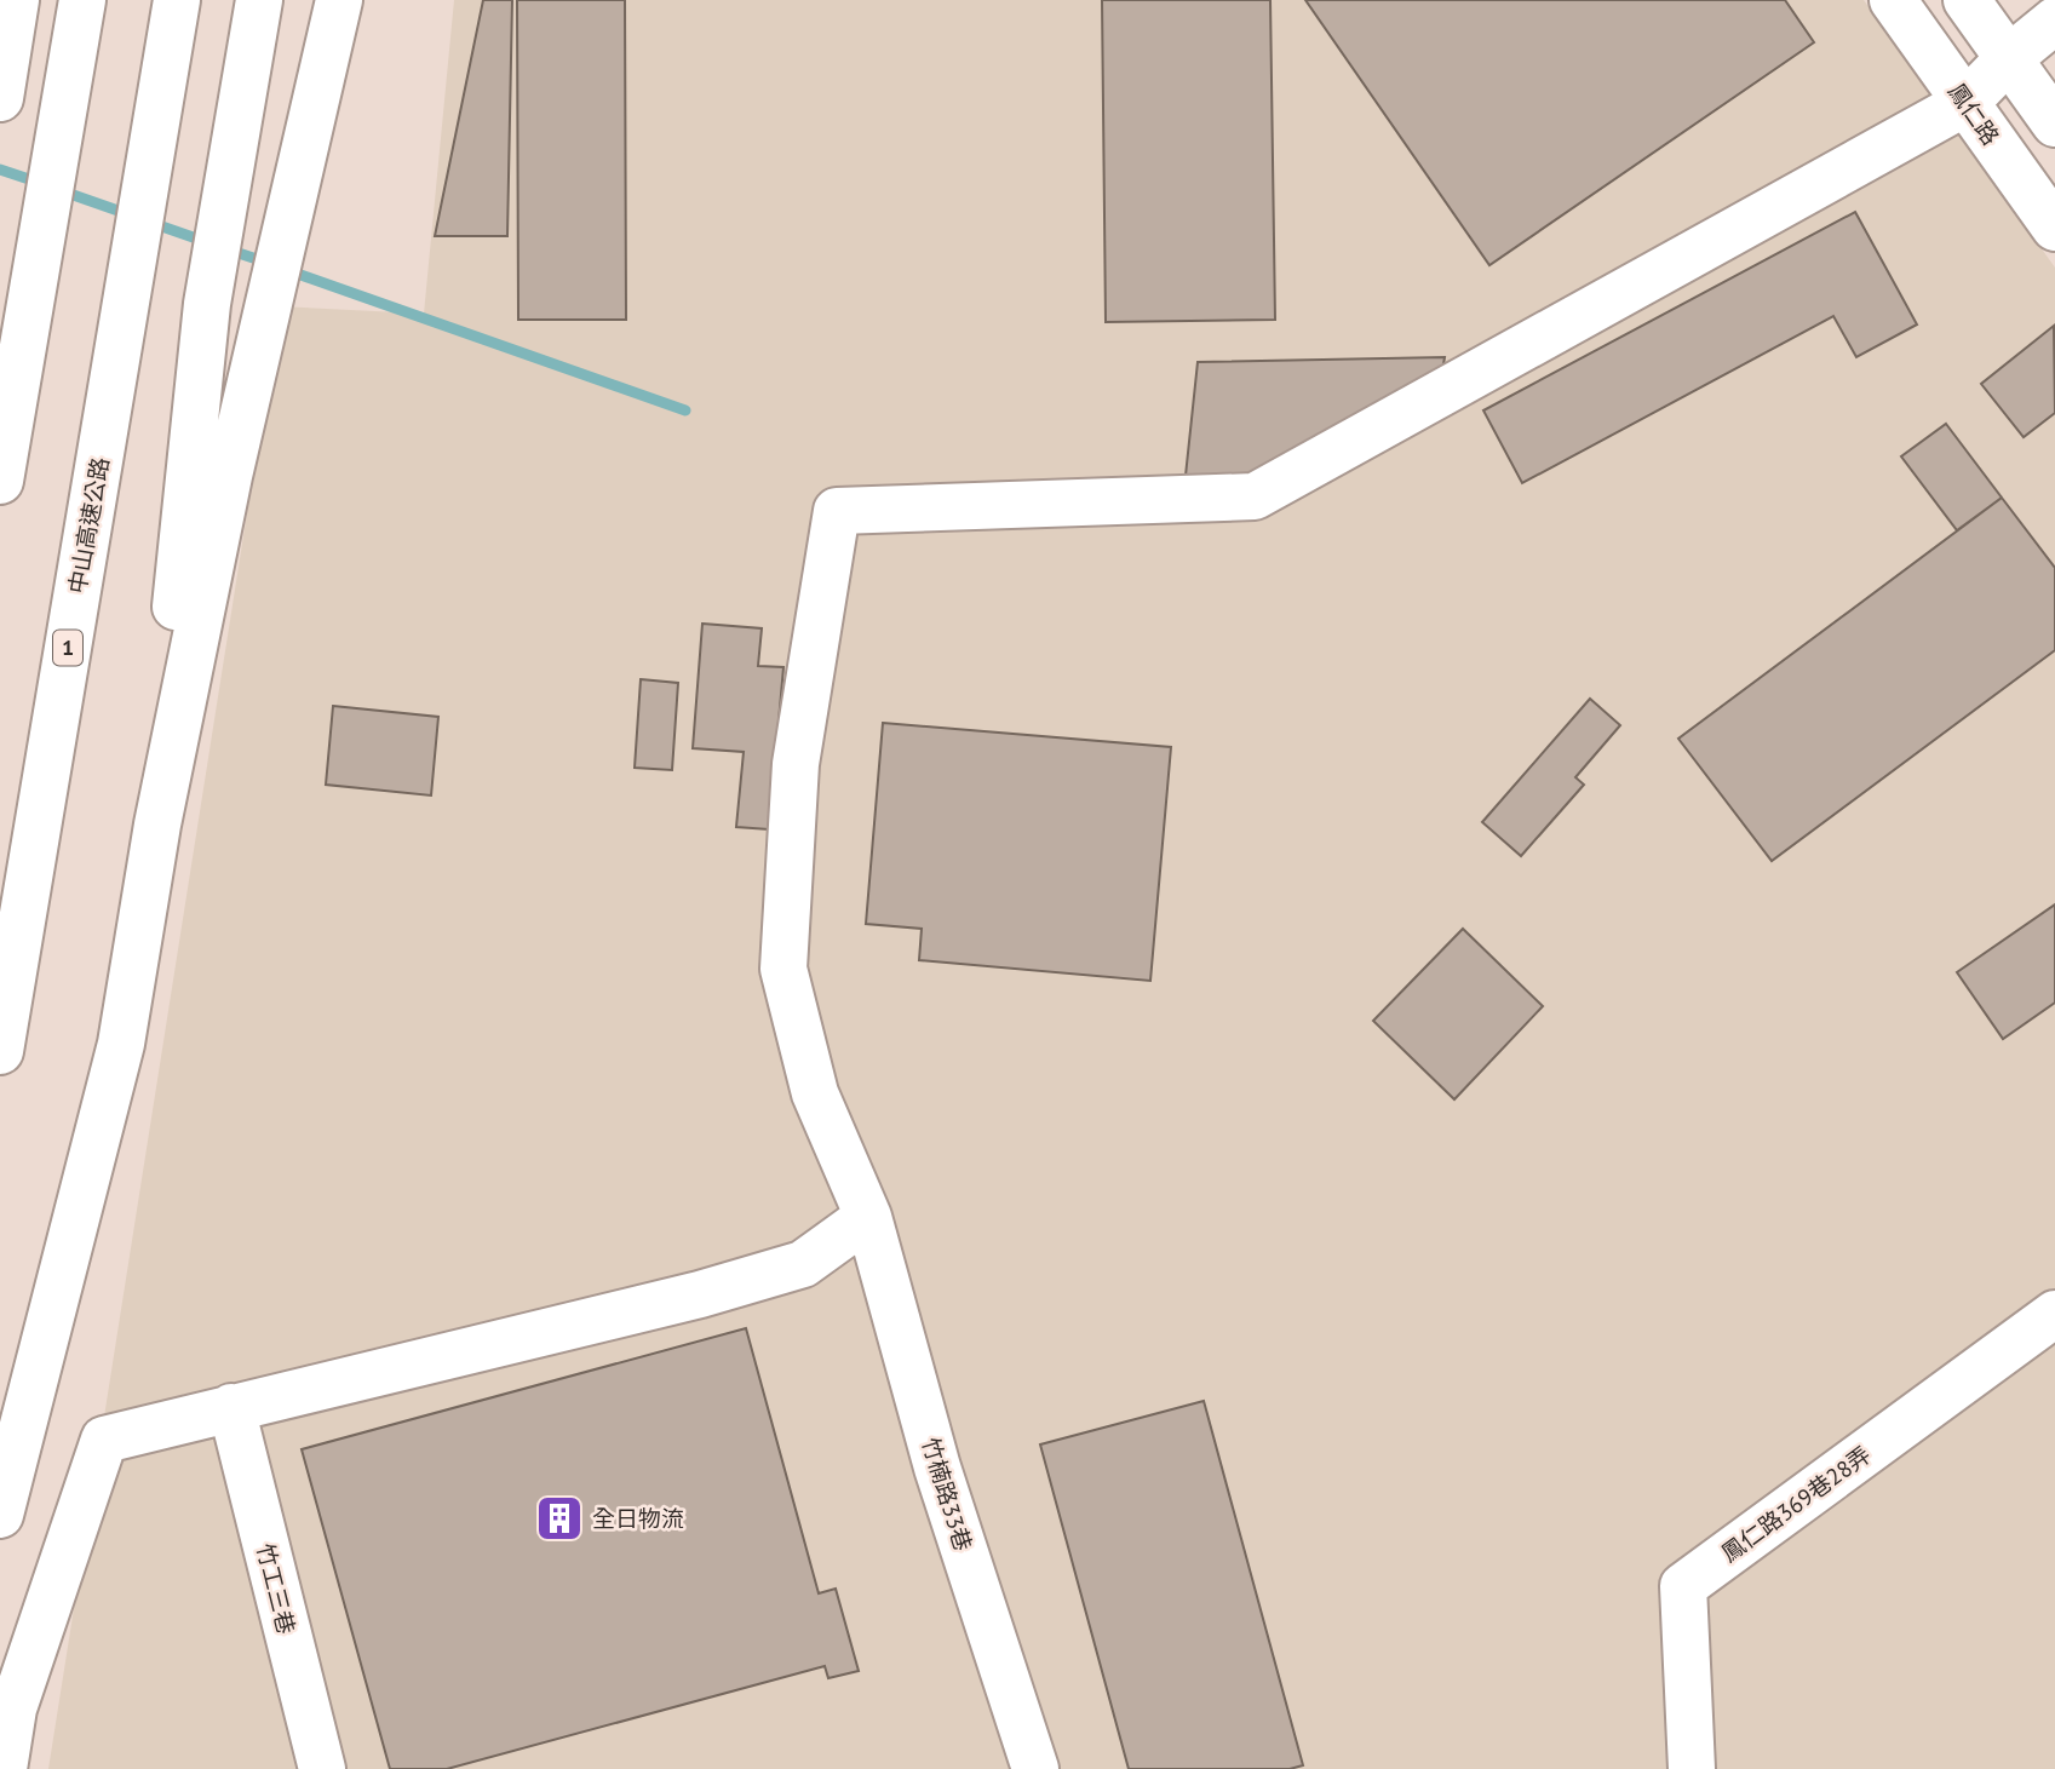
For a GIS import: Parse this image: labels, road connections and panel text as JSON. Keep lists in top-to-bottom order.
{
  "streets": {
    "main road": [
      "鳳仁路",
      "中山高速公路",
      "1",
      "竹楠路33巷",
      "鳳仁路369巷28弄",
      "竹工三巷"
    ]
  },
  "crossings": [
    ["鳳仁路", "竹楠路33巷"]
  ],
  "places": {
    "building": ["全日物流"]
  }
}
